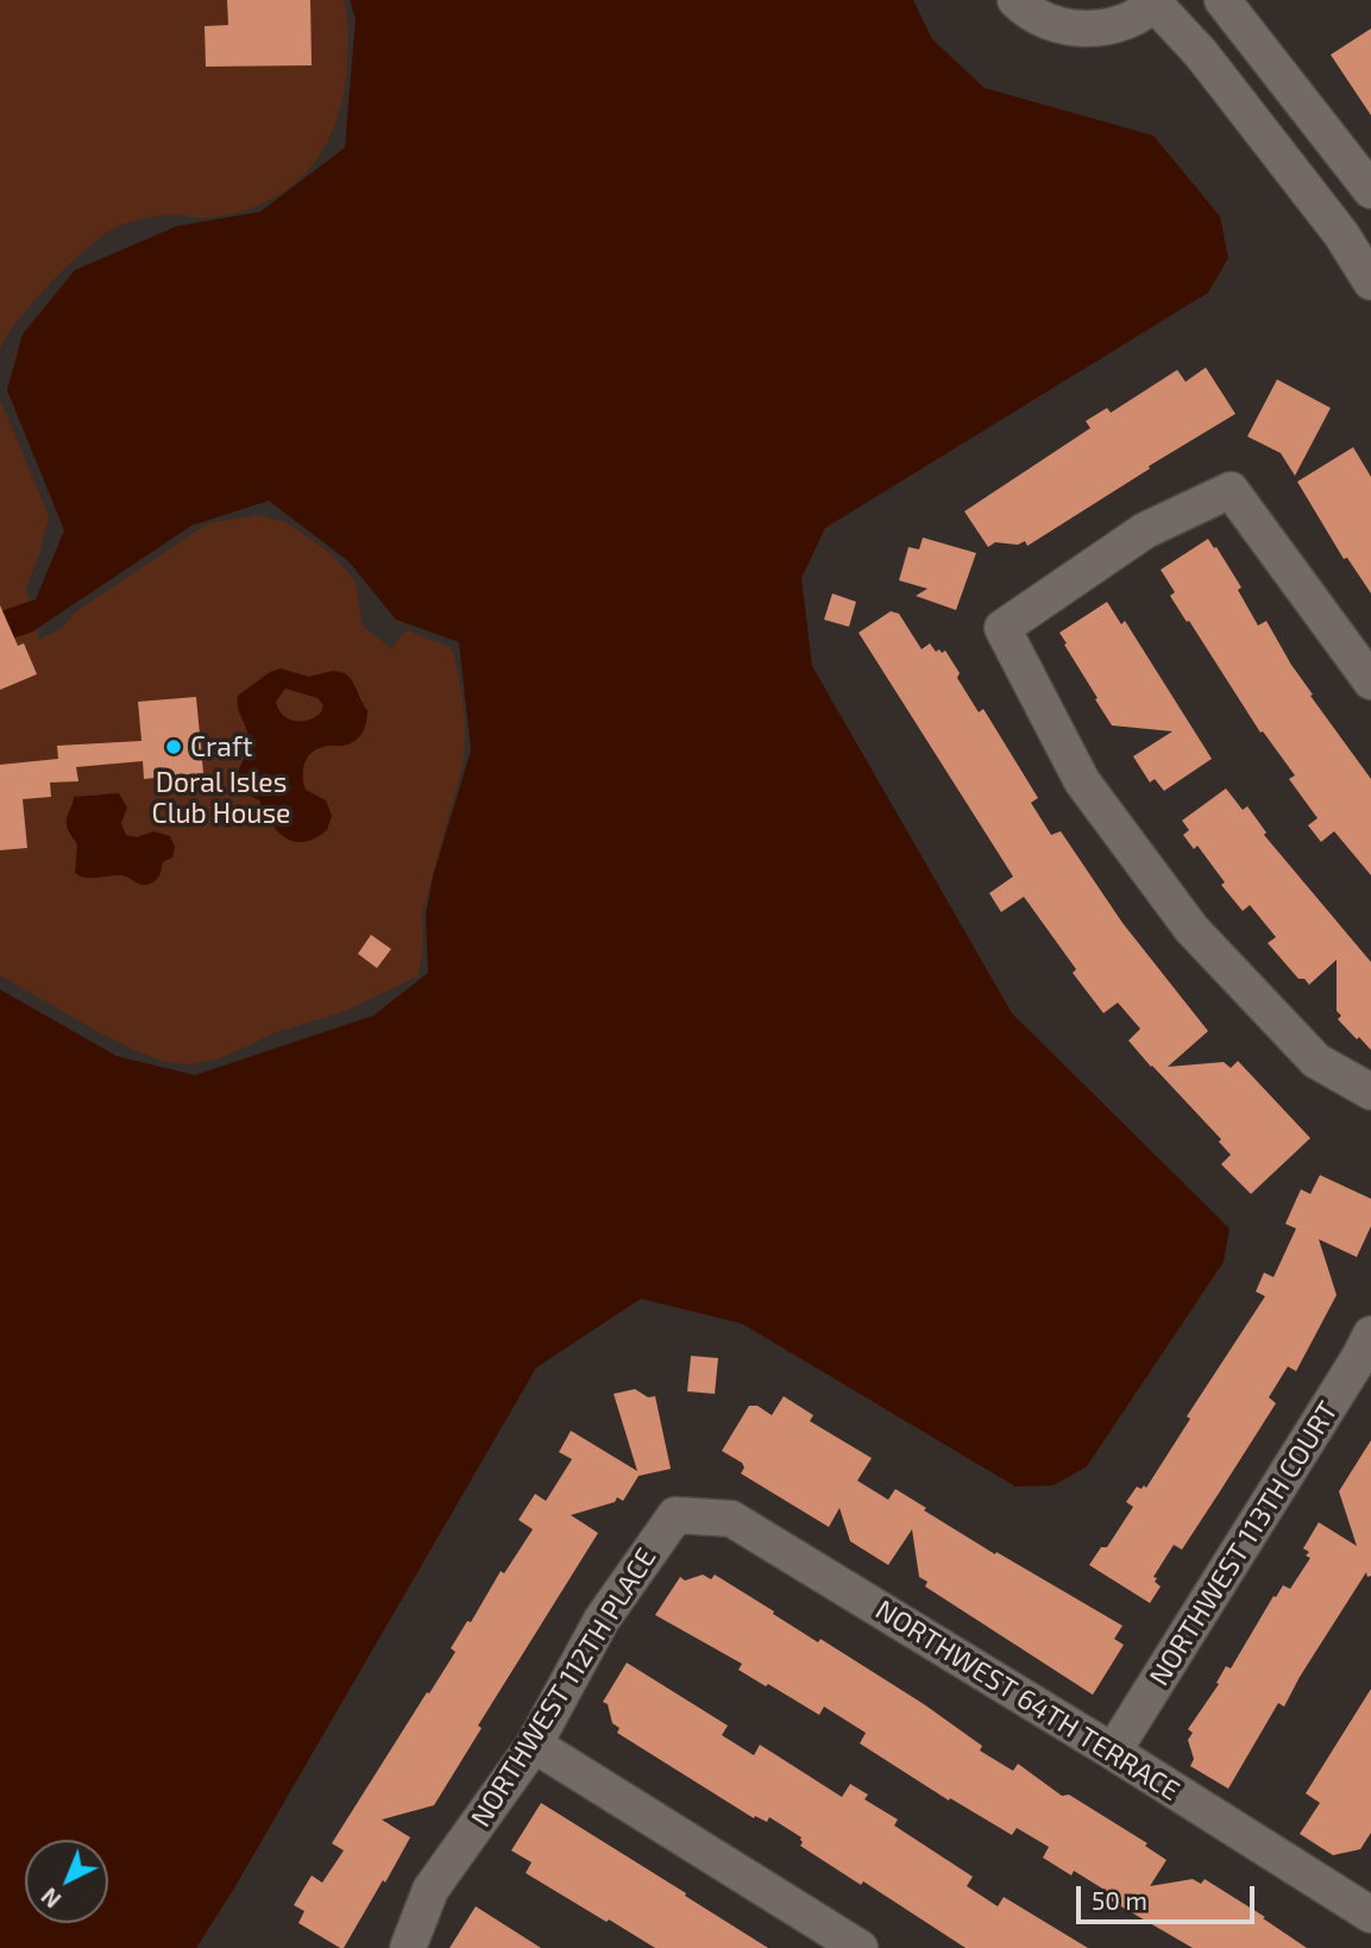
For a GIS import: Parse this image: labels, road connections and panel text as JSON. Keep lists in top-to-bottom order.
{
  "streets": {
    "street": ["NORTHWEST 113TH COURT", "NORTHWEST 112TH PLACE", "NORTHWEST 64TH TERRACE"]
  },
  "crossings": [
    ["NORTHWEST 113TH COURT", "NORTHWEST 64TH TERRACE"],
    ["NORTHWEST 112TH PLACE", "NORTHWEST 64TH TERRACE"]
  ],
  "parks": ["Doral Isles Club House"],
  "places": ["Craft"],
  "scale_bar": "50 m",
  "north": "bottom left"
}
